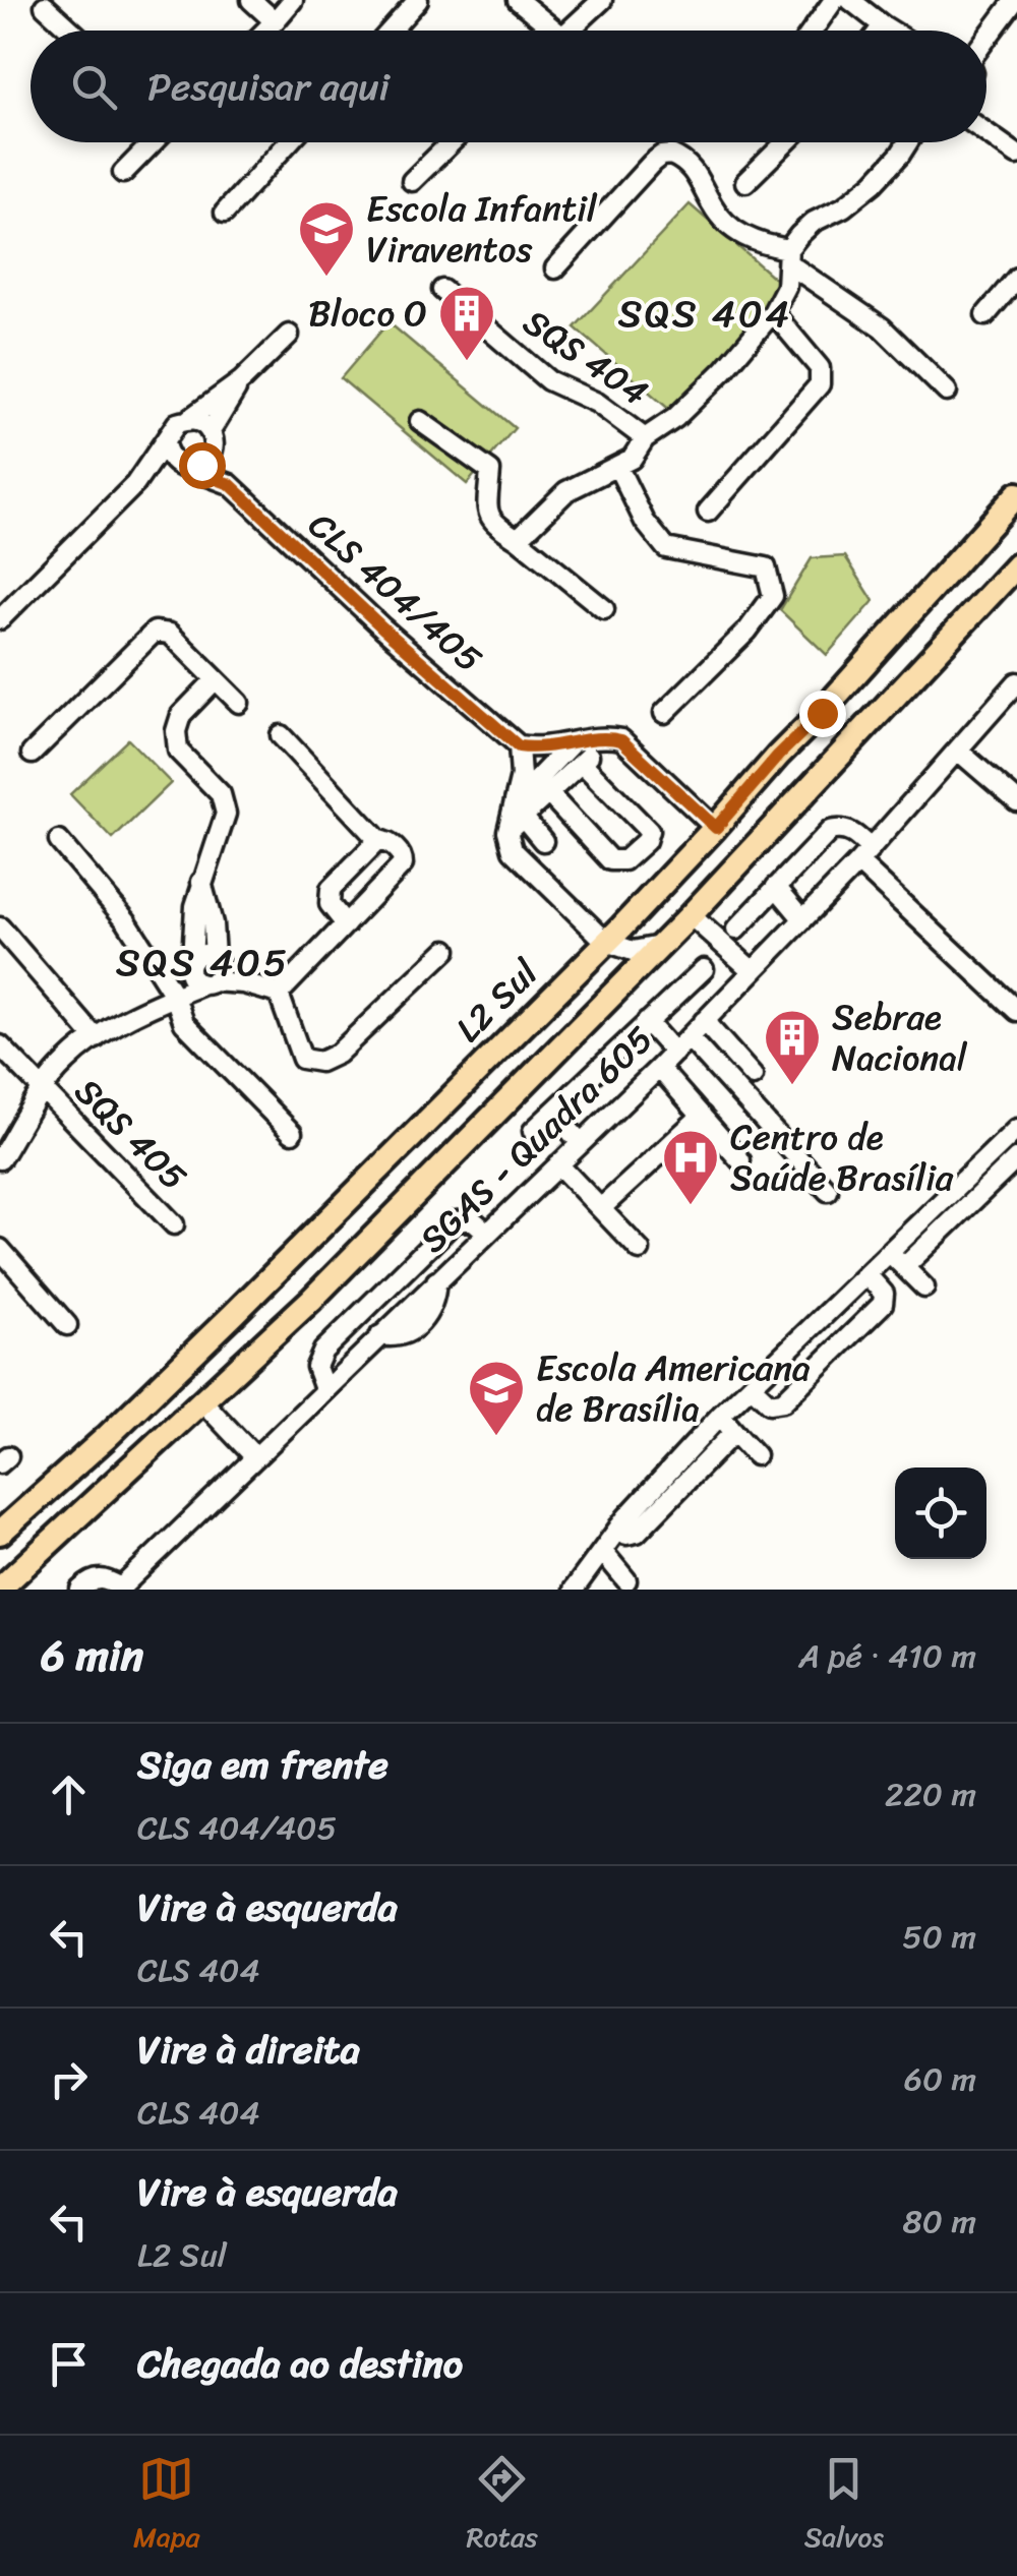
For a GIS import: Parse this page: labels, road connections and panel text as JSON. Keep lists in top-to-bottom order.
{
  "streets": {
    "main road": ["L2 Sul"],
    "street": [
      "SQS 404",
      "CLS 404/405",
      "SQS 405",
      "SGAS - Quadra 605"
    ]
  },
  "districts": ["SQS 404", "SQS 405"],
  "places": {
    "school or university": ["Escola Infantil Viraventos", "Escola Americana de Brasília"],
    "building": ["Bloco O", "Sebrae Nacional"],
    "hospital": ["Centro de Saúde Brasília"]
  },
  "page": {
    "search": "Pesquisar aqui",
    "heading": ["6 min", "A pé · 410 m"],
    "list": [
      ["Siga em frente", "CLS 404/405", "220 m"],
      ["Vire à esquerda", "CLS 404", "50 m"],
      ["Vire à direita", "CLS 404", "60 m"],
      ["Vire à esquerda", "L2 Sul", "80 m"],
      "Chegada ao destino"
    ],
    "nav": ["Mapa", "Rotas", "Salvos"]
  }
}
